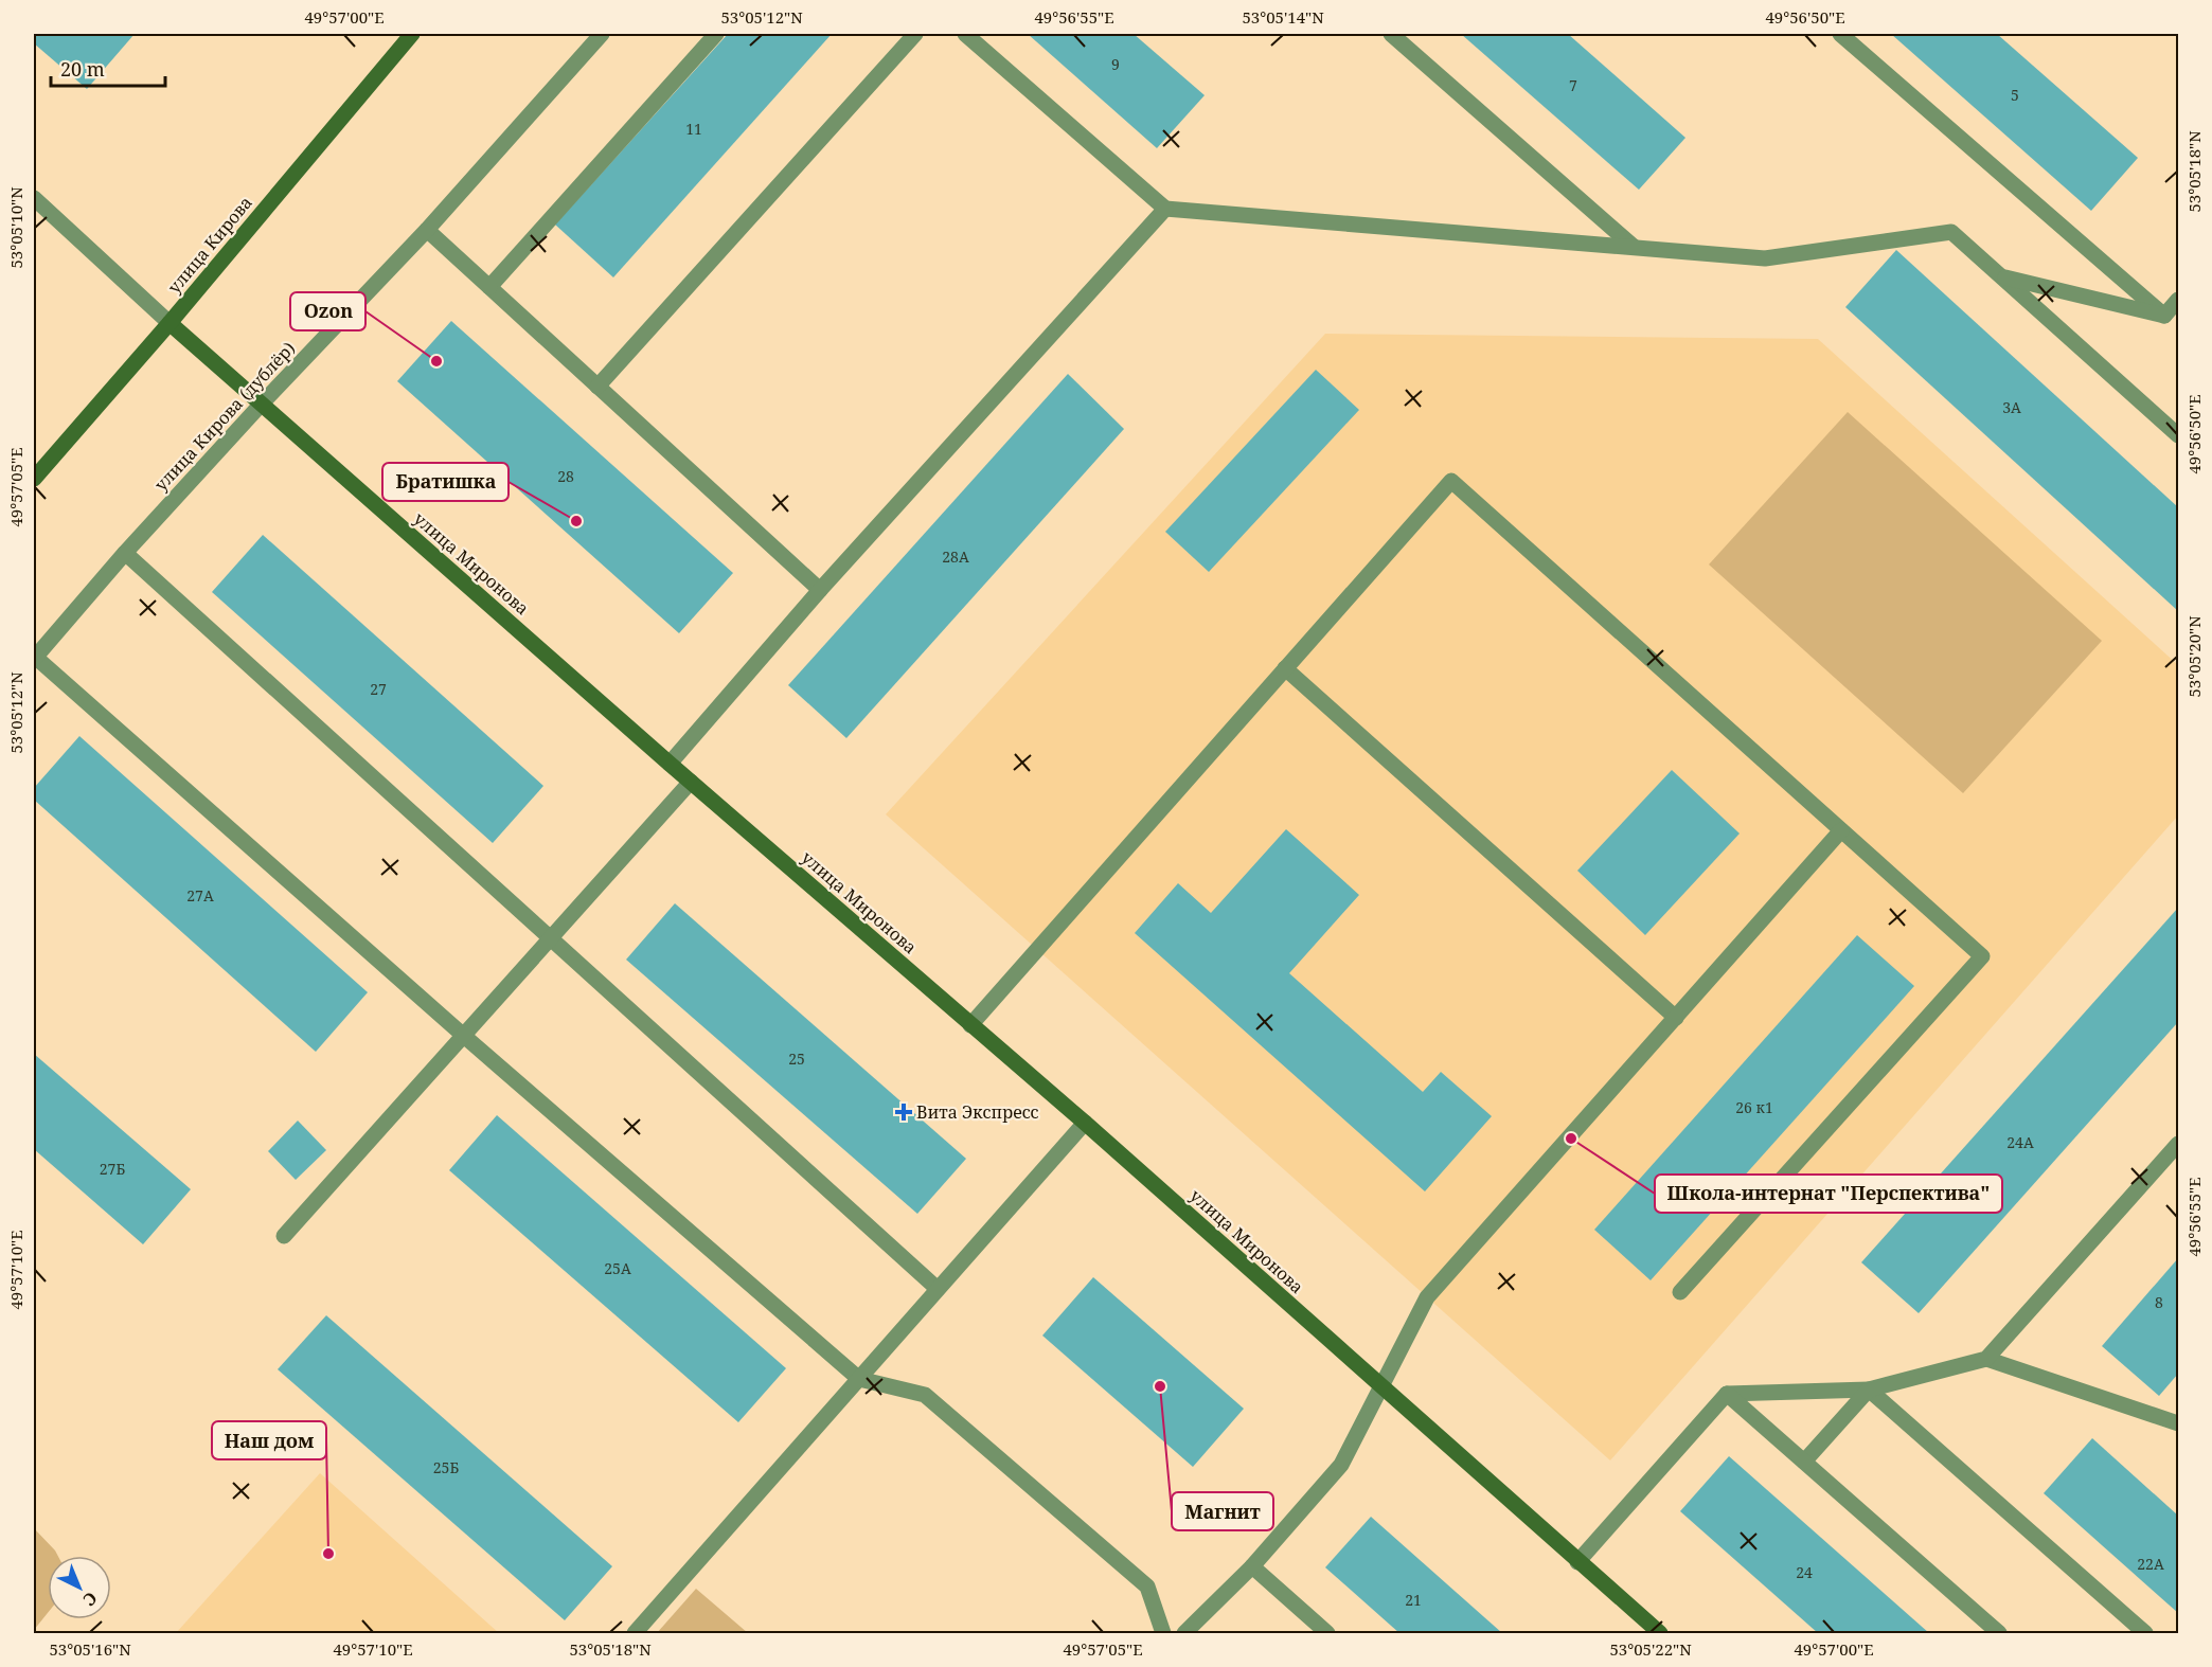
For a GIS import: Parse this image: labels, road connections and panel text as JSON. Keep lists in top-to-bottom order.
{
  "streets": {
    "main road": ["улица Кирова", "улица Миронова"],
    "street": ["улица Кирова (дублёр)"]
  },
  "crossings": [
    ["улица Кирова", "улица Миронова"],
    ["улица Кирова (дублёр)", "улица Миронова"]
  ],
  "places": {
    "other": [
      "Ozon",
      "Братишка",
      "Школа-интернат \"Перспектива\"",
      "Магнит",
      "Наш дом"
    ],
    "health": ["Вита Экспресс"]
  },
  "house_numbers": [
    "9",
    "7",
    "5",
    "11",
    "3А",
    "28",
    "28А",
    "27",
    "27А",
    "25",
    "26 к1",
    "24А",
    "27Б",
    "25А",
    "8",
    "25Б",
    "22А",
    "24",
    "21"
  ],
  "scale_bar": "20 m",
  "north": "bottom right",
  "coordinates": [
    "49°57'00\"E",
    "53°05'12\"N",
    "49°56'55\"E",
    "53°05'14\"N",
    "49°56'50\"E",
    "53°05'18\"N",
    "53°05'10\"N",
    "49°57'05\"E",
    "53°05'20\"N",
    "49°57'10\"E",
    "53°05'16\"N",
    "53°05'22\"N"
  ]
}
